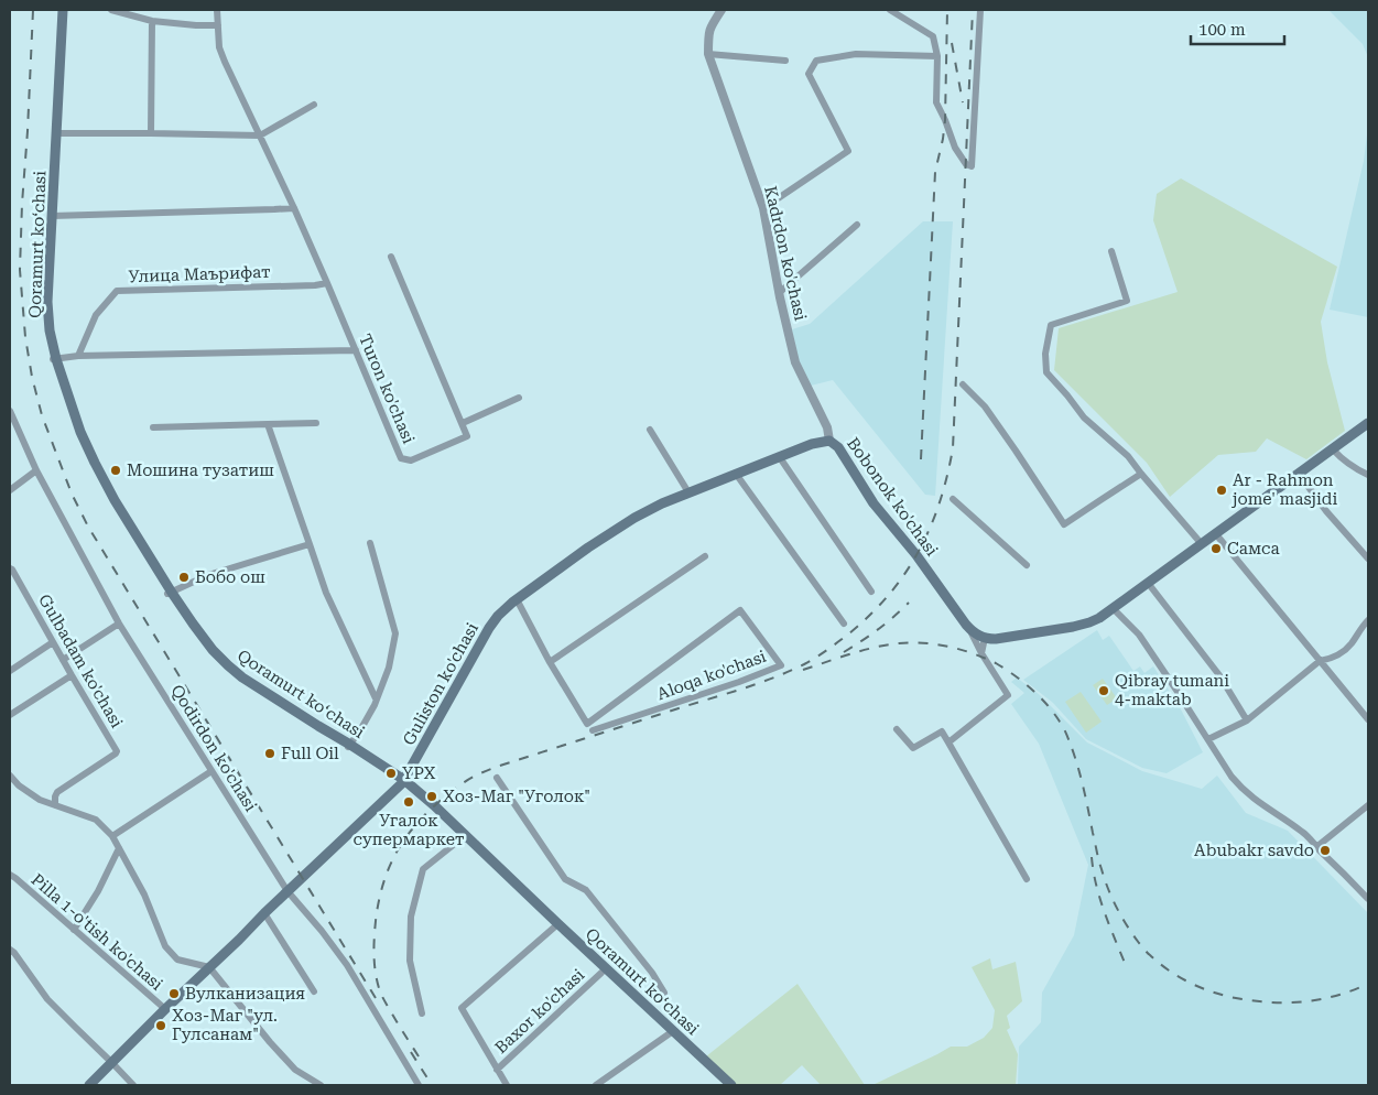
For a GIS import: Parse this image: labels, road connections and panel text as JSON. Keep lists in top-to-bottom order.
{
  "streets": {
    "main road": ["Qoramurt koʻchasi", "Bobonok ko'chasi", "Guliston ko'chasi"],
    "street": [
      "Kadrdon ko'chasi",
      "Улица Маърифат",
      "Turon ko'chasi",
      "Gulbadam ko'chasi",
      "Aloqa ko'chasi",
      "Qodirdon ko'chasi",
      "Pilla 1-o'tish ko'chasi",
      "Baxor ko'chasi"
    ]
  },
  "crossings": [
    ["Qoramurt koʻchasi", "Guliston ko'chasi"],
    ["Qoramurt koʻchasi", "Baxor ko'chasi"],
    ["Kadrdon ko'chasi", "Bobonok ko'chasi"],
    ["Улица Маърифат", "Turon ko'chasi"],
    ["Bobonok ko'chasi", "Guliston ko'chasi"],
    ["Guliston ko'chasi", "Qodirdon ko'chasi"],
    ["Guliston ko'chasi", "Pilla 1-o'tish ko'chasi"]
  ],
  "places": [
    "Мошина тузатиш",
    "Ar - Rahmon jome' masjidi",
    "Самса",
    "Бобо ош",
    "Qibray tumani 4-maktab",
    "Full Oil",
    "YPX",
    "Хоз-Маг \"Уголок\"",
    "Угалок супермаркет",
    "Abubakr savdo",
    "Вулканизация",
    "Хоз-Маг \"ул. Гулсанам\""
  ],
  "scale_bar": "100 m"
}
